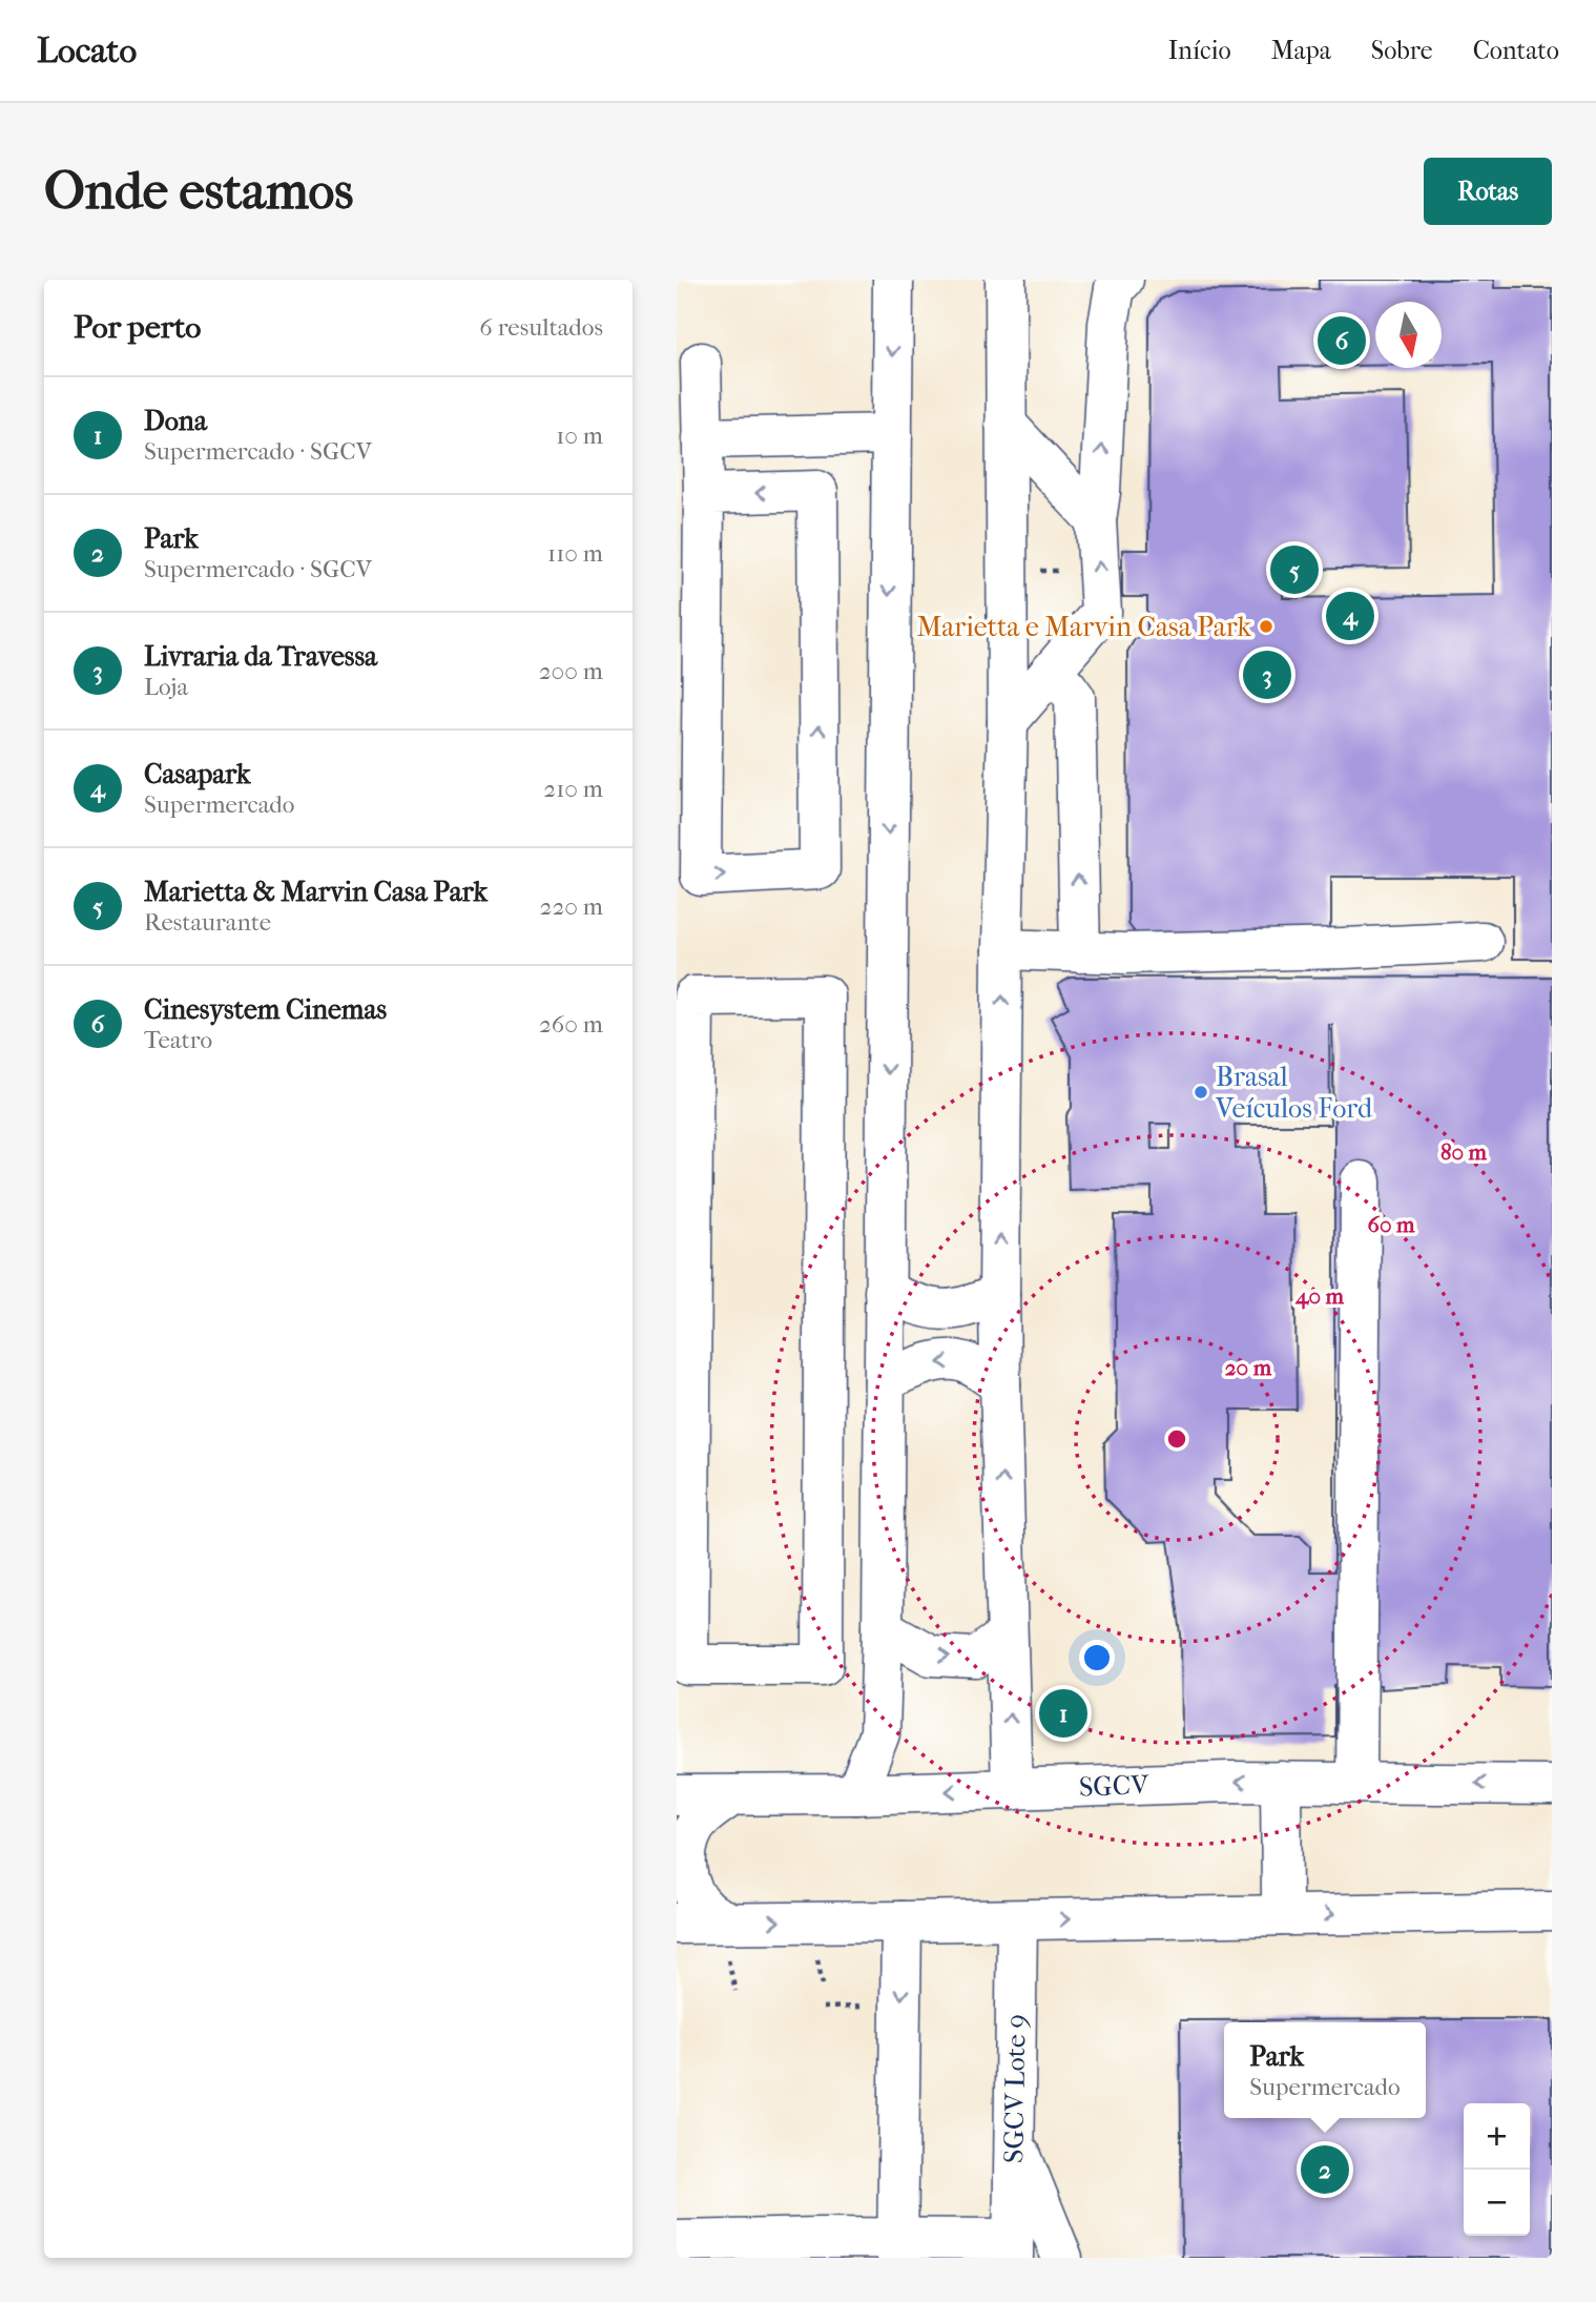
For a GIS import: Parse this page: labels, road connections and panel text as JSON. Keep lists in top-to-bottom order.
{
  "streets": {
    "street": ["SGCV", "SGCV Lote 9"]
  },
  "places": ["Marietta e Marvin Casa Park", "Brasal Veículos Ford"],
  "north": "bottom",
  "page": {
    "header": "Locato",
    "nav": [
      "Início",
      "Mapa",
      "Sobre",
      "Contato"
    ],
    "buttons": "Rotas",
    "title": "Onde estamos",
    "heading": ["Por perto", "6 resultados"],
    "pins": [
      "6",
      "5",
      "4",
      "3",
      "1",
      "2"
    ],
    "list": [
      {
        "mark": "1",
        "name": "Dona",
        "note": "Supermercado · SGCV",
        "value": "10 m"
      },
      {
        "mark": "2",
        "name": "Park",
        "note": "Supermercado · SGCV",
        "value": "110 m"
      },
      {
        "mark": "3",
        "name": "Livraria da Travessa",
        "note": "Loja",
        "value": "200 m"
      },
      {
        "mark": "4",
        "name": "Casapark",
        "note": "Supermercado",
        "value": "210 m"
      },
      {
        "mark": "5",
        "name": "Marietta & Marvin Casa Park",
        "note": "Restaurante",
        "value": "220 m"
      },
      {
        "mark": "6",
        "name": "Cinesystem Cinemas",
        "note": "Teatro",
        "value": "260 m"
      }
    ],
    "popup": ["Park", "Supermercado"],
    "map_buttons": ["+", "−"]
  },
  "rings": [
    "80 m",
    "60 m",
    "40 m",
    "20 m"
  ]
}
